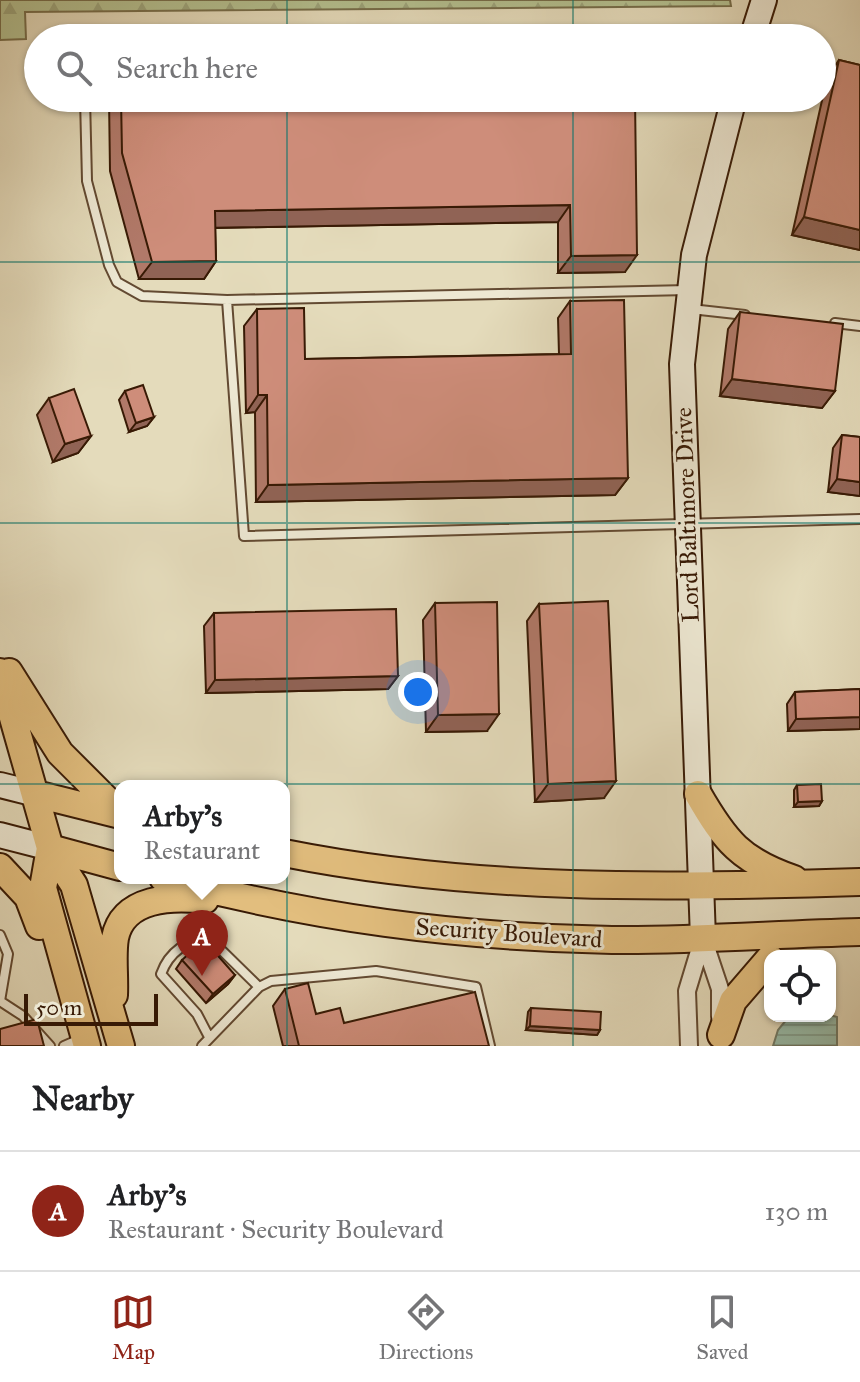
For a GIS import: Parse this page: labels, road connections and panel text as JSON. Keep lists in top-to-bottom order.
{
  "streets": {
    "main road": ["Lord Baltimore Drive", "Security Boulevard"]
  },
  "crossings": [
    ["Lord Baltimore Drive", "Security Boulevard"]
  ],
  "scale_bar": "50 m",
  "page": {
    "search": "Search here",
    "popup": ["Arby's", "Restaurant"],
    "pins": "A",
    "scale": "50 m",
    "heading": "Nearby",
    "list": [
      {
        "mark": "A",
        "name": "Arby's",
        "note": "Restaurant · Security Boulevard",
        "value": "130 m"
      }
    ],
    "nav": ["Map", "Directions", "Saved"]
  }
}
